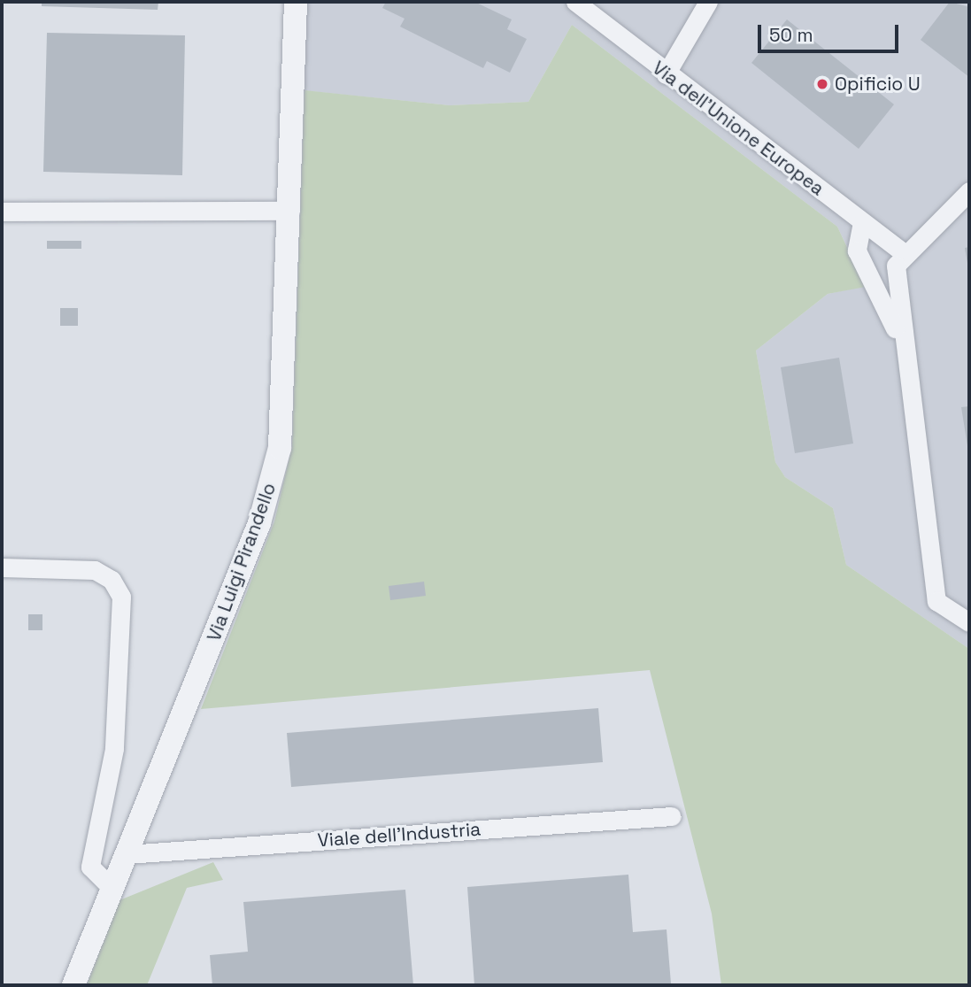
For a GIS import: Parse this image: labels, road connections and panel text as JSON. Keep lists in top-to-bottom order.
{
  "streets": {
    "street": ["Via dell'Unione Europea", "Via Luigi Pirandello", "Viale dell'Industria"]
  },
  "crossings": [
    ["Via Luigi Pirandello", "Viale dell'Industria"]
  ],
  "places": ["Opificio U"],
  "scale_bar": "50 m"
}
